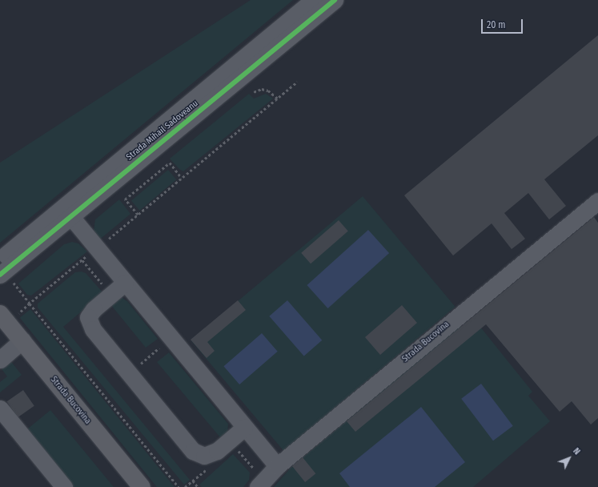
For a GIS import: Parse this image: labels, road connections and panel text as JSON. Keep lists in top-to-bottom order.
{
  "streets": {
    "main road": ["Strada Bucovina"],
    "street": ["Strada Mihail Sadoveanu"]
  },
  "scale_bar": "20 m",
  "north": "top right"
}
